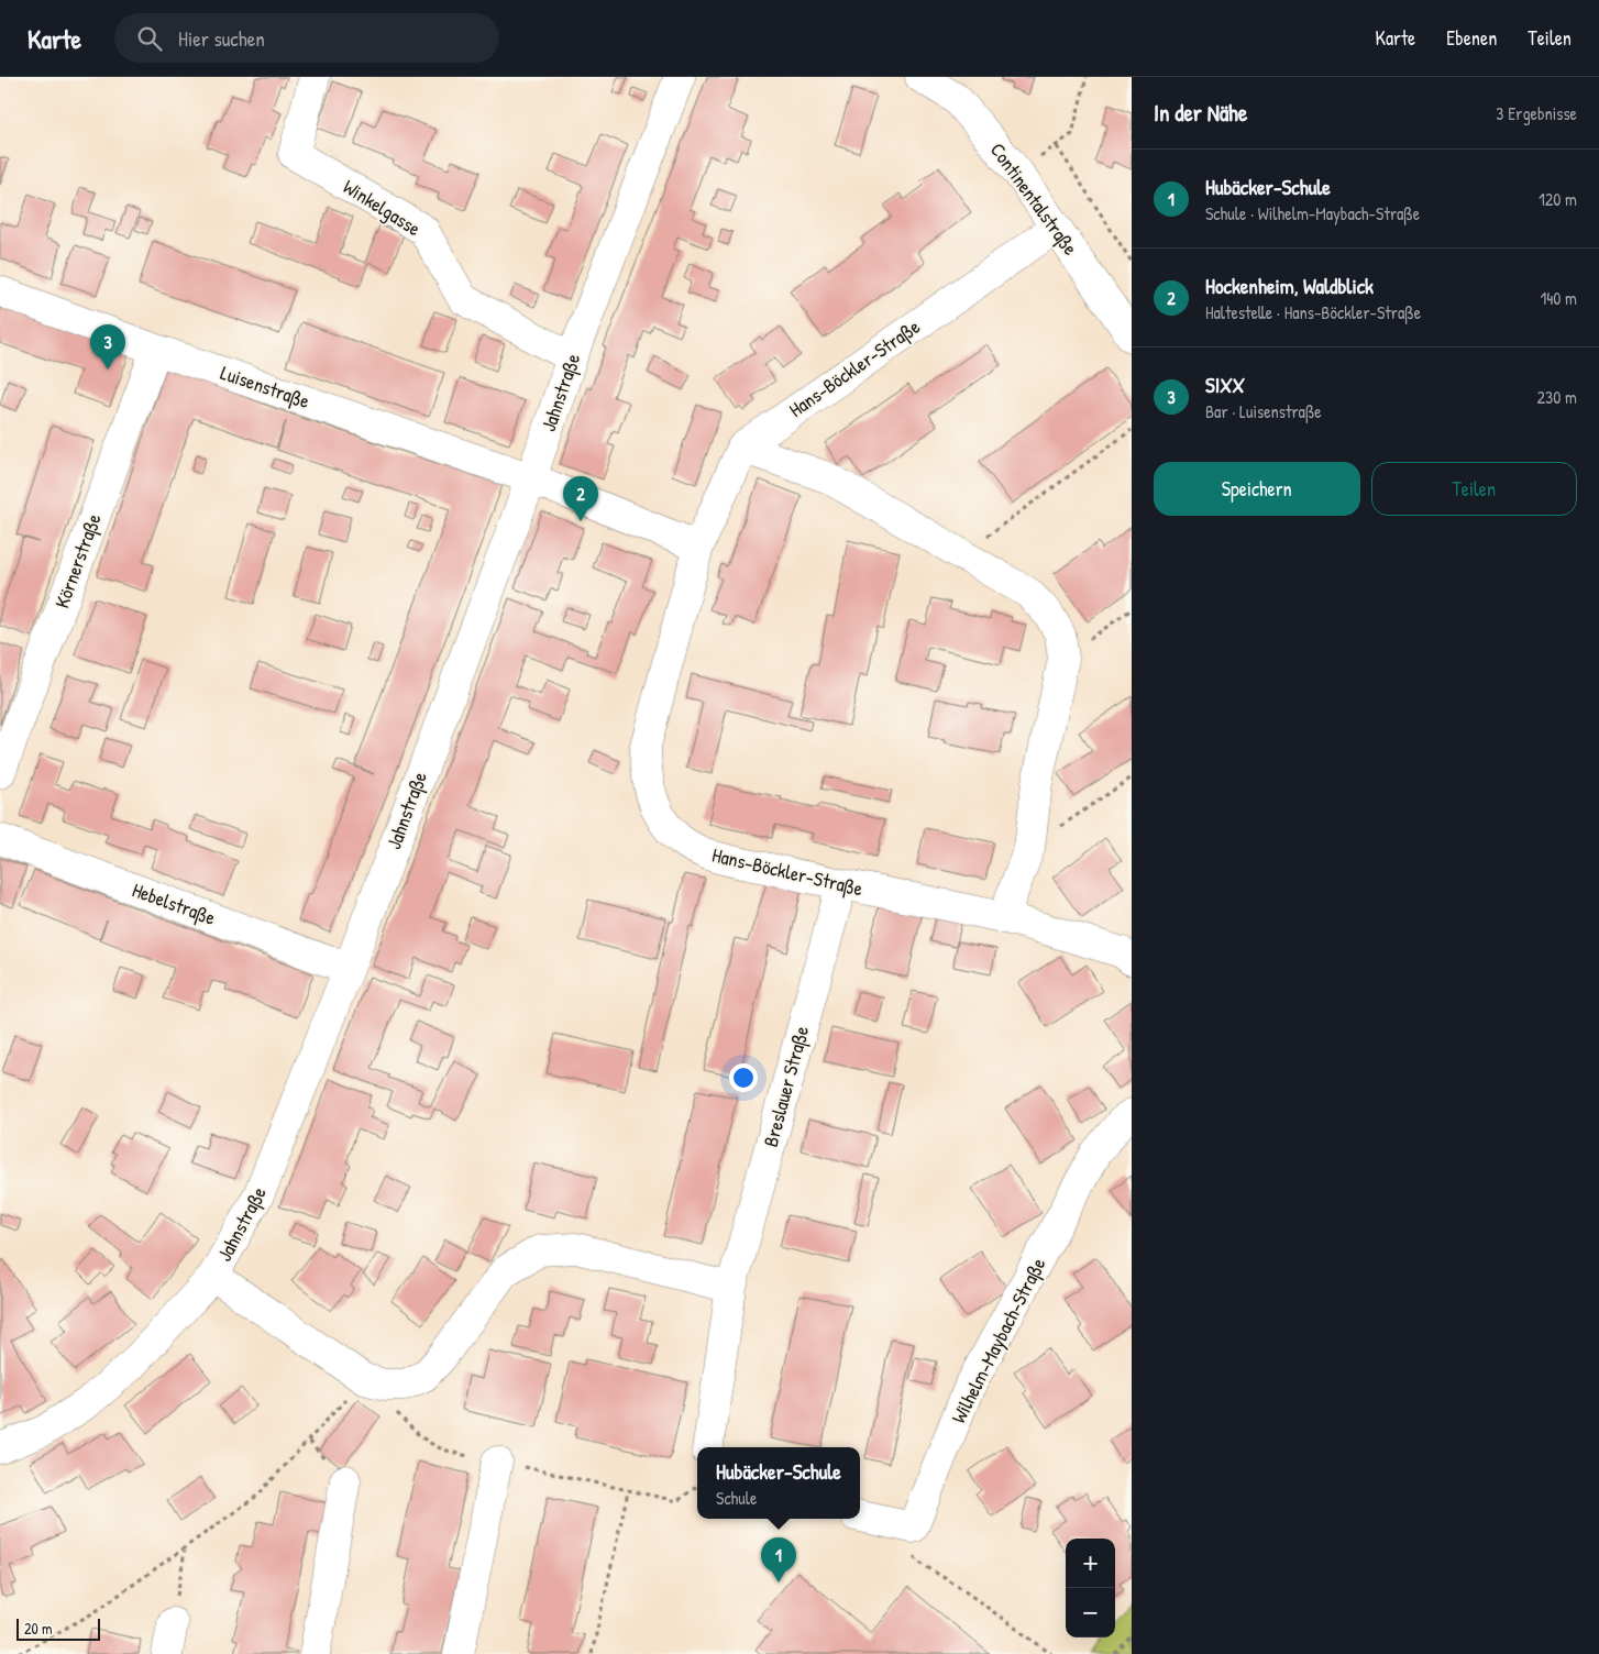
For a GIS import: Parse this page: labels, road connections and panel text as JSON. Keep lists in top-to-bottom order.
{
  "streets": {
    "street": [
      "Continentalstraße",
      "Winkelgasse",
      "Hans-Böckler-Straße",
      "Luisenstraße",
      "Jahnstraße",
      "Körnerstraße",
      "Hebelstraße",
      "Breslauer Straße",
      "Wilhelm-Maybach-Straße"
    ]
  },
  "crossings": [
    ["Continentalstraße", "Hans-Böckler-Straße"],
    ["Winkelgasse", "Jahnstraße"],
    ["Hans-Böckler-Straße", "Breslauer Straße"],
    ["Luisenstraße", "Jahnstraße"],
    ["Luisenstraße", "Körnerstraße"],
    ["Jahnstraße", "Hebelstraße"]
  ],
  "scale_bar": "20 m",
  "page": {
    "header": "Karte",
    "search": "Hier suchen",
    "nav": ["Karte", "Ebenen", "Teilen"],
    "heading": ["In der Nähe", "3 Ergebnisse"],
    "list": [
      {
        "mark": "1",
        "name": "Hubäcker-Schule",
        "note": "Schule · Wilhelm-Maybach-Straße",
        "value": "120 m"
      },
      {
        "mark": "2",
        "name": "Hockenheim, Waldblick",
        "note": "Haltestelle · Hans-Böckler-Straße",
        "value": "140 m"
      },
      {
        "mark": "3",
        "name": "SIXX",
        "note": "Bar · Luisenstraße",
        "value": "230 m"
      }
    ],
    "pins": ["3", "2", "1"],
    "buttons": ["Speichern", "Teilen"],
    "popup": ["Hubäcker-Schule", "Schule"],
    "map_buttons": ["+", "−"],
    "scale": "20 m"
  }
}
